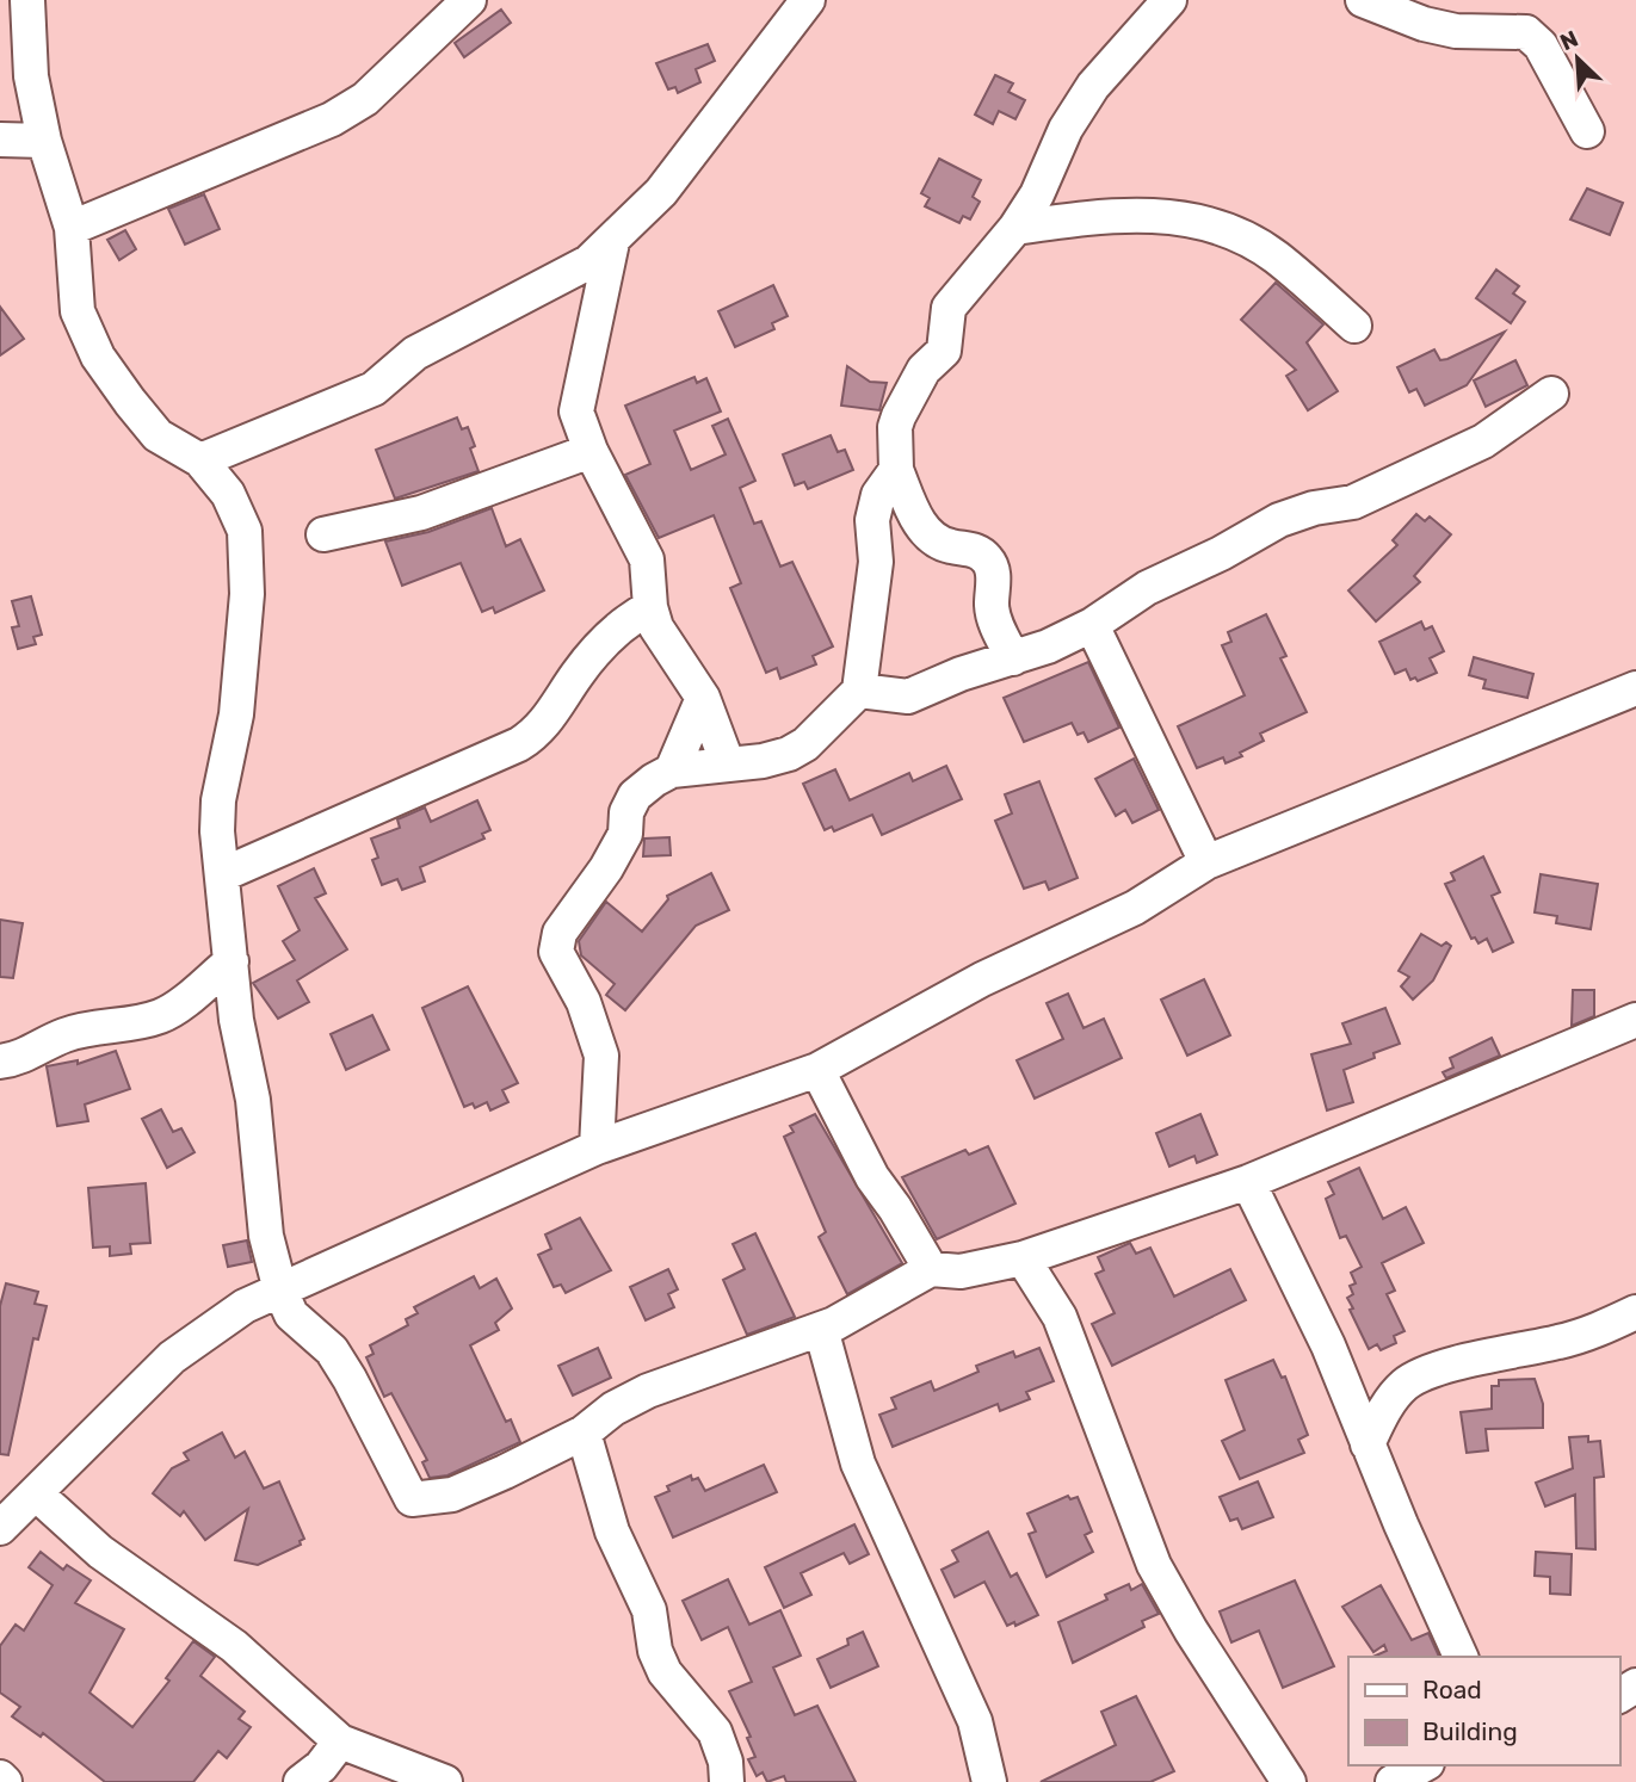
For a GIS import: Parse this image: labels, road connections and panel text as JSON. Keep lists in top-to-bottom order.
{
  "legend": ["Road", "Building"],
  "north": "top left"
}
